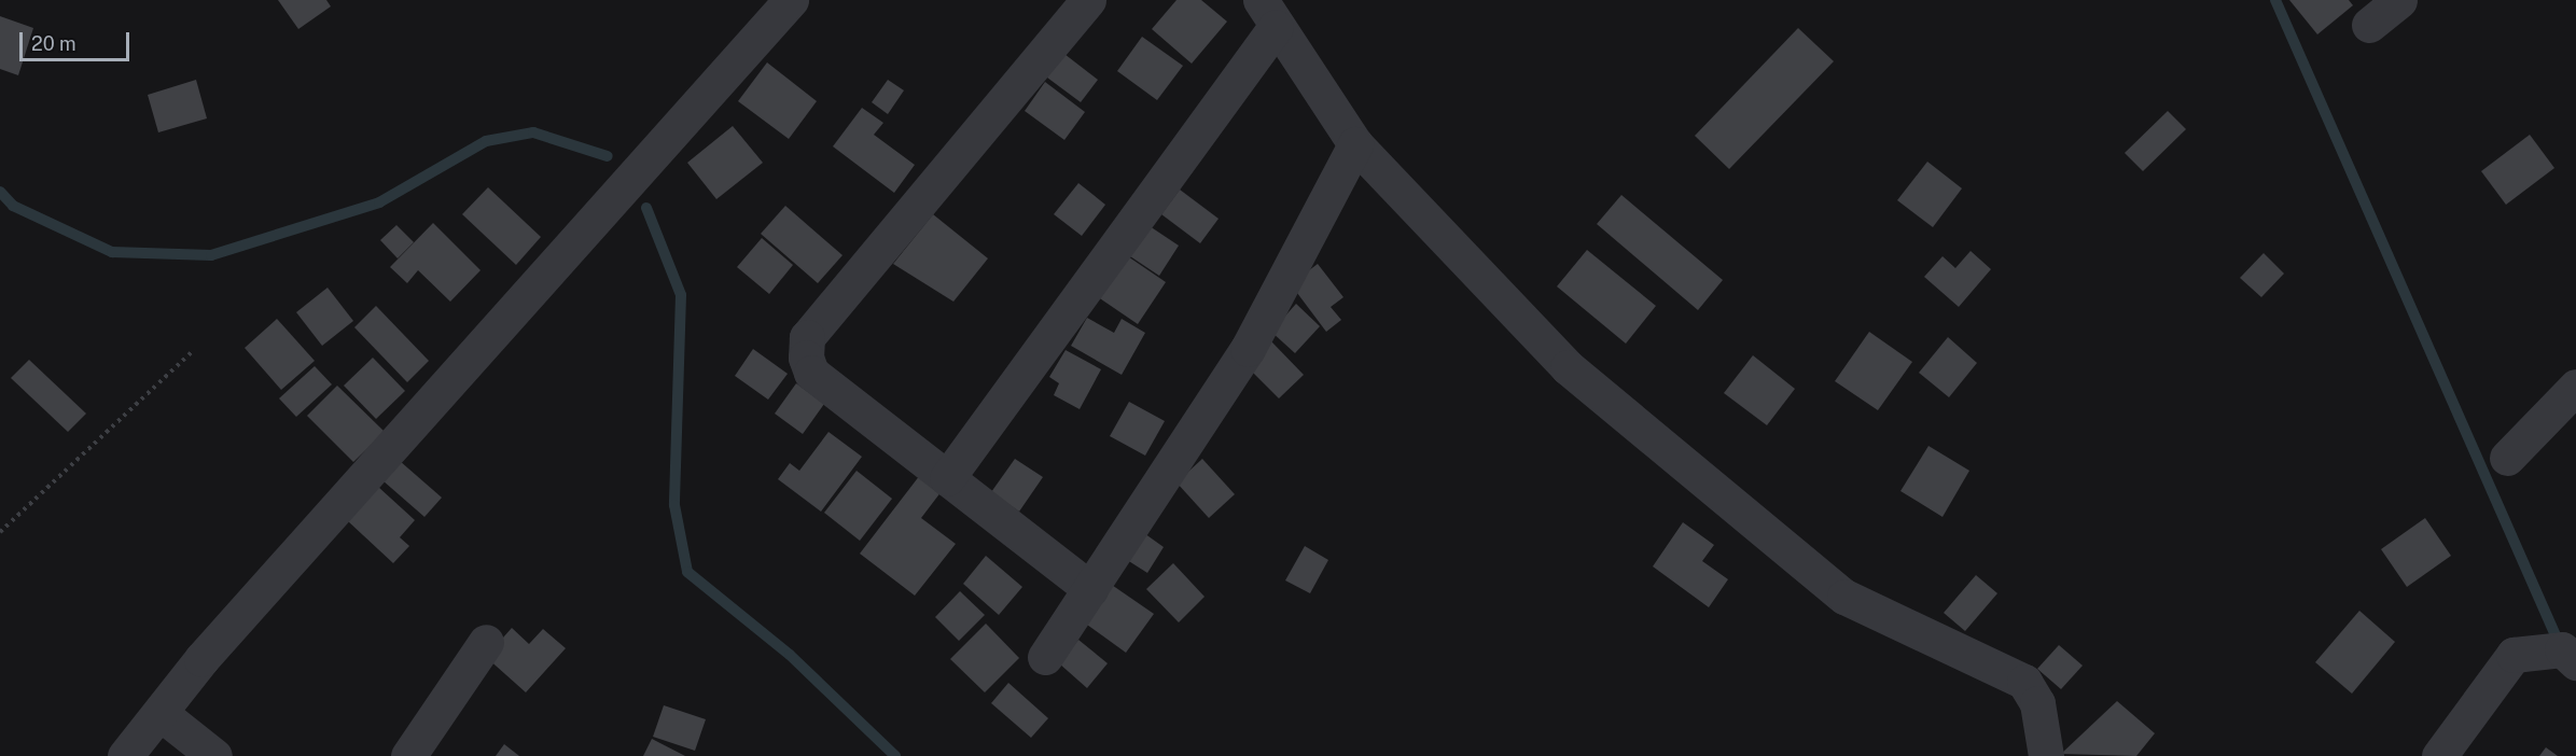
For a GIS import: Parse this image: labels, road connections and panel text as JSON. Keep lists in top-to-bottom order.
{
  "scale_bar": "20 m"
}
